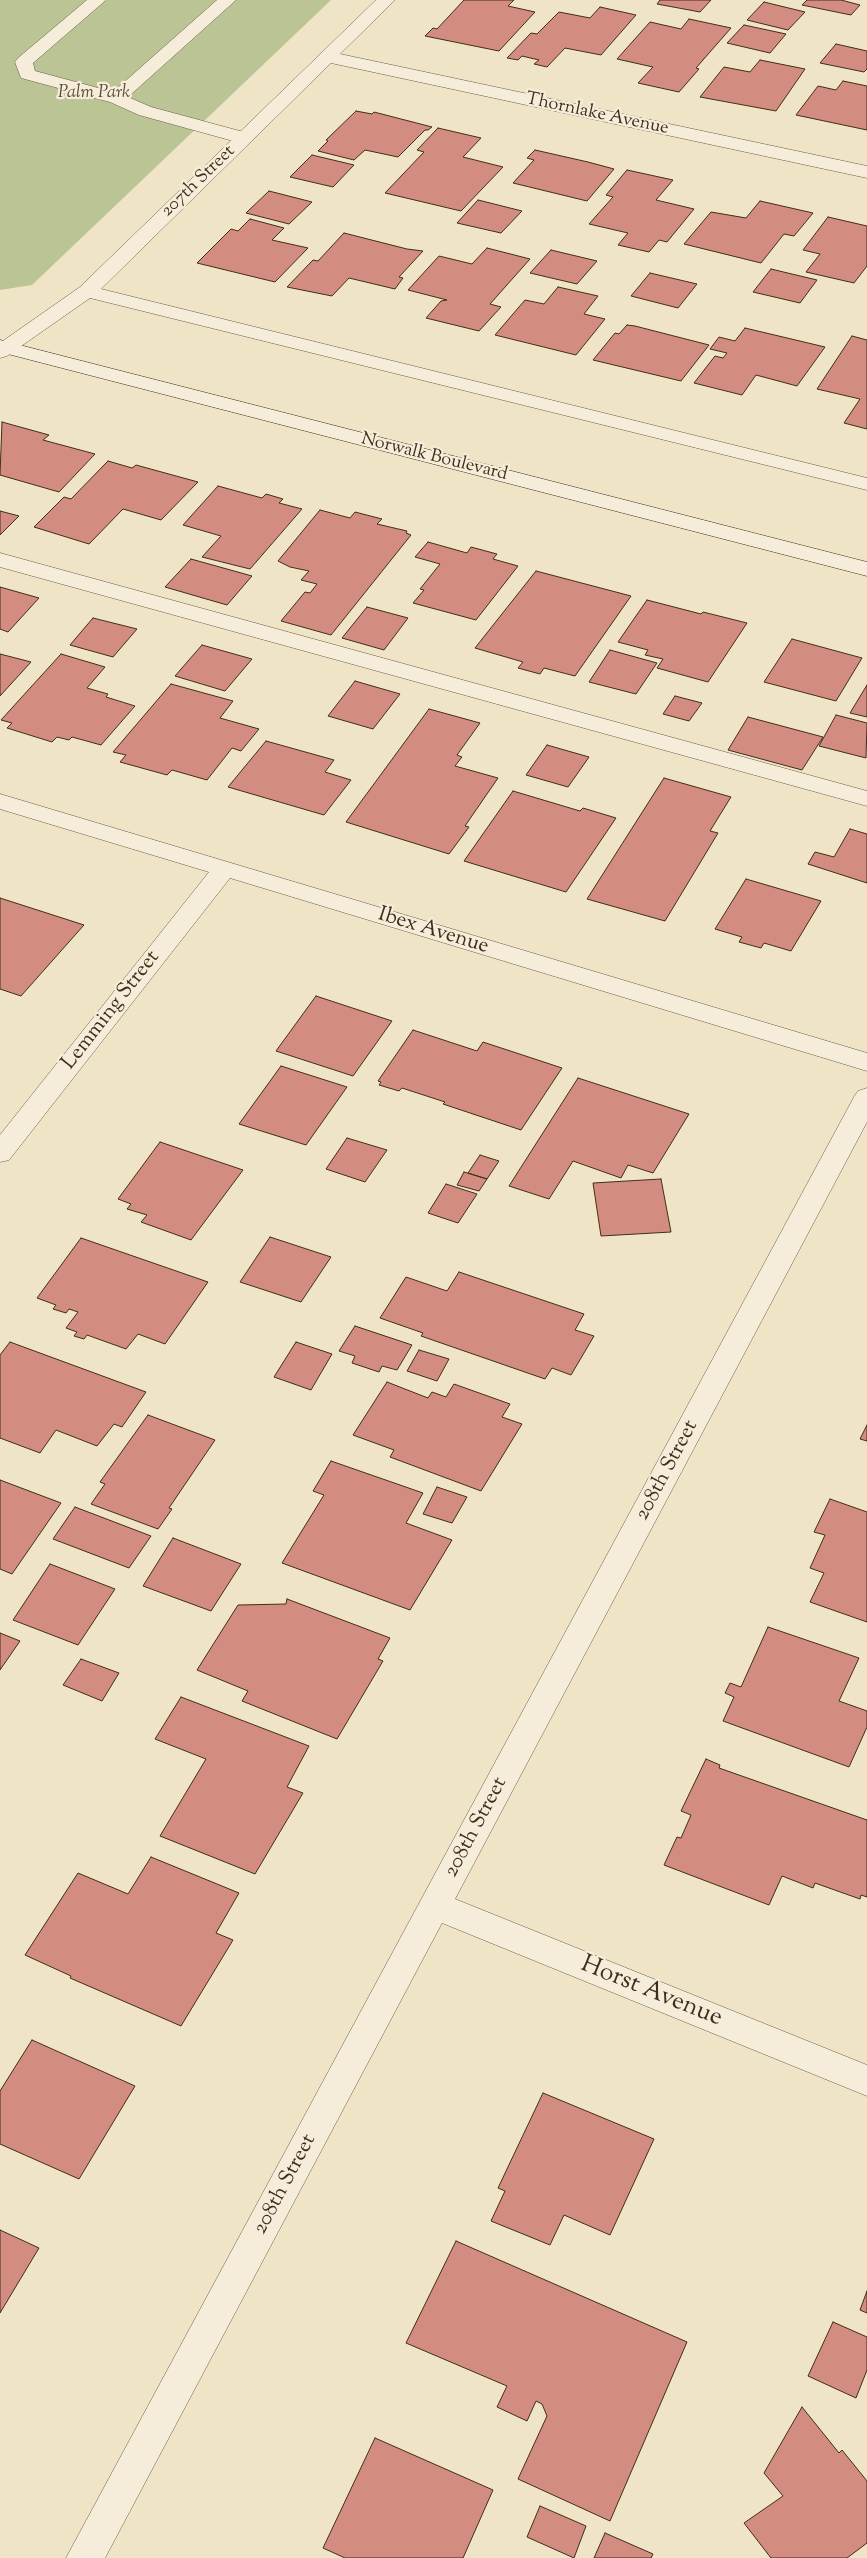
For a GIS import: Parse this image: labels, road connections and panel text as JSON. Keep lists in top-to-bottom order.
{
  "streets": {
    "street": [
      "Thornlake Avenue",
      "207th Street",
      "Norwalk Boulevard",
      "Ibex Avenue",
      "Lemming Street",
      "208th Street",
      "Horst Avenue"
    ]
  },
  "crossings": [
    ["Thornlake Avenue", "207th Street"],
    ["207th Street", "Norwalk Boulevard"],
    ["Ibex Avenue", "Lemming Street"],
    ["208th Street", "Horst Avenue"]
  ],
  "parks": ["Palm Park"]
}
